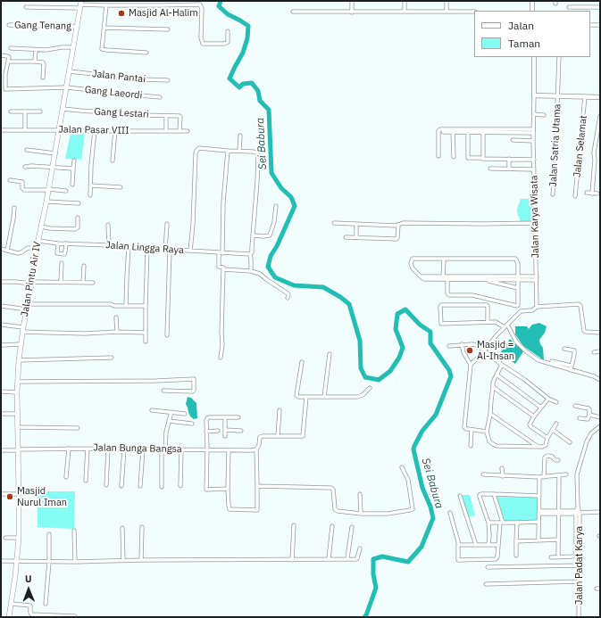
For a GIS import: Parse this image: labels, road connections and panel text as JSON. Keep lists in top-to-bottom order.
{
  "streets": {
    "main road": ["Jalan Pintu Air IV"],
    "street": [
      "Gang Tenang",
      "Jalan Pantai",
      "Gang Laeordi",
      "Gang Lestari",
      "Jalan Pasar VIII",
      "Jalan Satria Utama",
      "Jalan Selamat",
      "Jalan Karya Wisata",
      "Jalan Lingga Raya",
      "Jalan Bunga Bangsa",
      "Jalan Padat Karya"
    ]
  },
  "crossings": [
    ["Gang Tenang", "Jalan Pintu Air IV"],
    ["Jalan Pantai", "Jalan Pintu Air IV"],
    ["Gang Laeordi", "Jalan Pintu Air IV"],
    ["Gang Lestari", "Jalan Pasar VIII"],
    ["Gang Lestari", "Jalan Pintu Air IV"],
    ["Jalan Pasar VIII", "Jalan Pintu Air IV"],
    ["Jalan Lingga Raya", "Jalan Pintu Air IV"],
    ["Jalan Pintu Air IV", "Jalan Bunga Bangsa"]
  ],
  "water": ["Sei Babura"],
  "places": ["Masjid Al-Halim", "Masjid = Al-Ihsan", "Masjid Nurul Iman"],
  "legend": ["Jalan", "Taman"],
  "north": "top"
}
